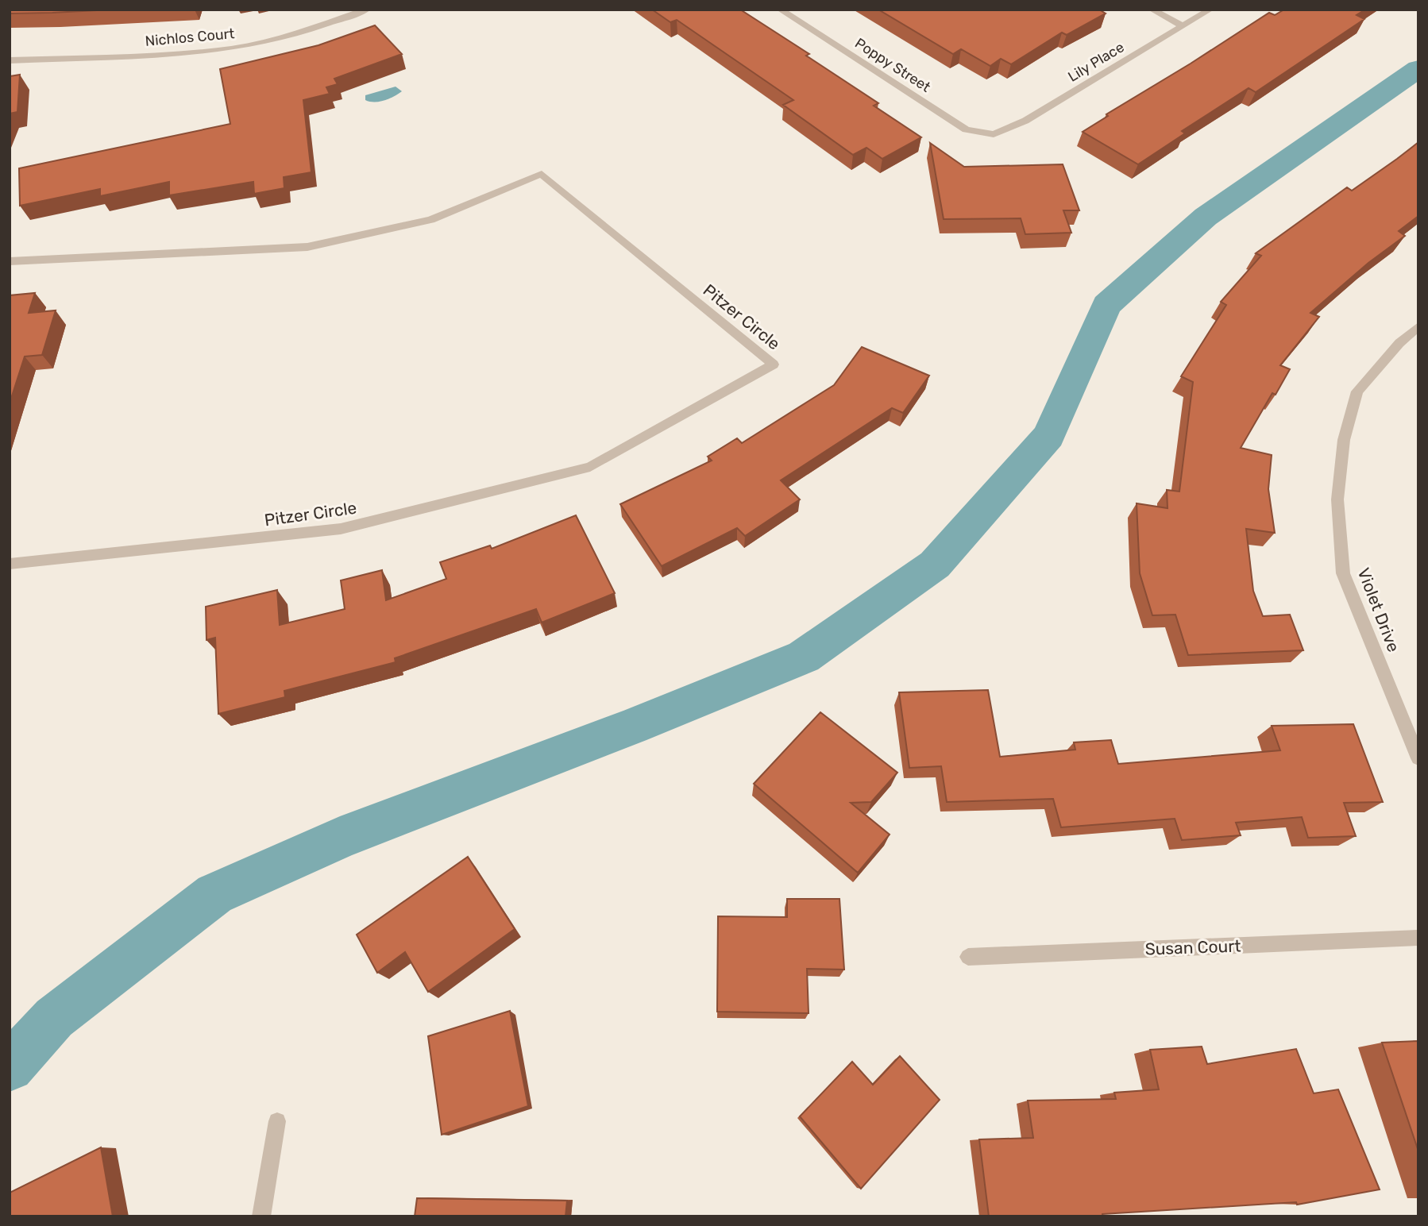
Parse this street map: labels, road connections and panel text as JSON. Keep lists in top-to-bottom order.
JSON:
{
  "streets": {
    "street": [
      "Nichlos Court",
      "Lily Place",
      "Poppy Street",
      "Pitzer Circle",
      "Violet Drive",
      "Susan Court"
    ]
  },
  "crossings": [
    ["Lily Place", "Poppy Street"]
  ]
}
